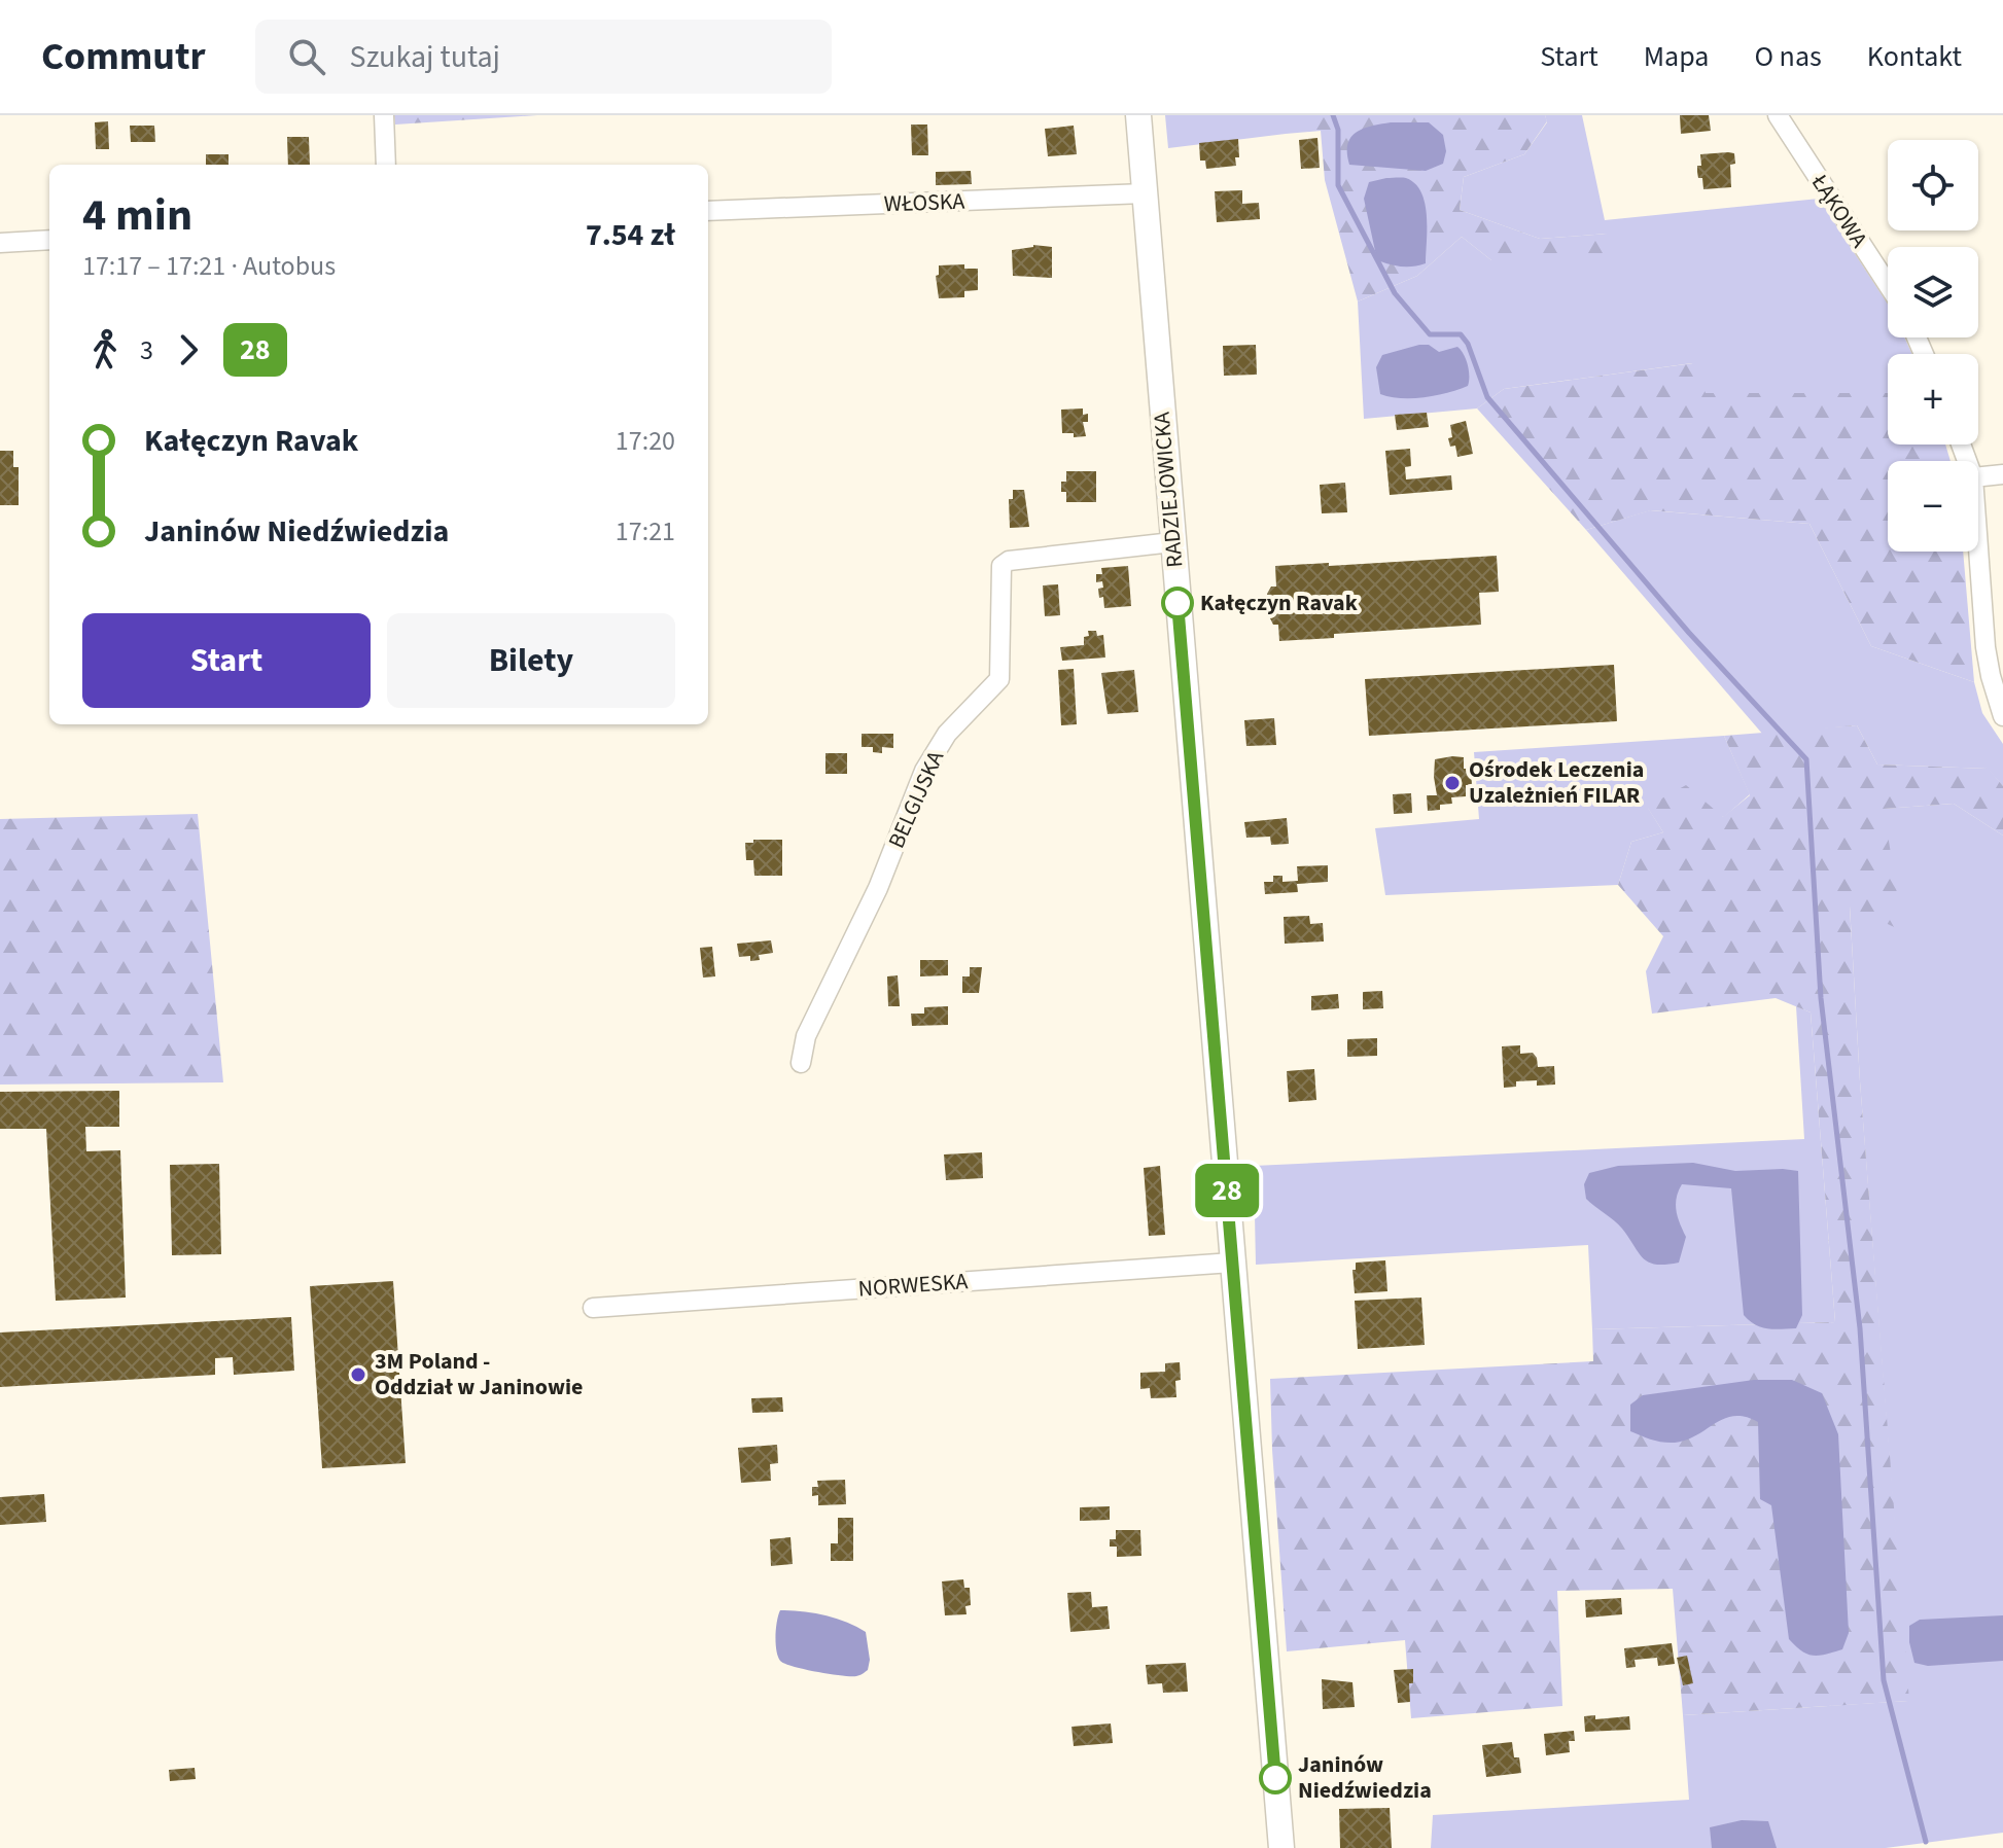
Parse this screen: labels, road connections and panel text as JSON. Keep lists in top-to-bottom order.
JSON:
{
  "streets": {
    "main road": ["RADZIEJOWICKA"],
    "street": [
      "WŁOSKA",
      "ŁĄKOWA",
      "BELGIJSKA",
      "NORWESKA"
    ]
  },
  "crossings": [
    ["WŁOSKA", "RADZIEJOWICKA"],
    ["RADZIEJOWICKA", "BELGIJSKA"],
    ["RADZIEJOWICKA", "NORWESKA"]
  ],
  "places": [
    "Kałęczyn Ravak",
    "Ośrodek Leczenia Uzależnień FILAR",
    "3M Poland - Oddział w Janinowie",
    "Janinów Niedźwiedzia"
  ],
  "lines": ["bus line 28"],
  "page": {
    "header": "Commutr",
    "search": "Szukaj tutaj",
    "nav": [
      "Start",
      "Mapa",
      "O nas",
      "Kontakt"
    ],
    "on_map": "28",
    "map_buttons": ["+", "−"],
    "heading": ["4 min", "17:17 – 17:21 · Autobus", "7.54 zł"],
    "legs": ["3", "28"],
    "list": [
      {
        "name": "Kałęczyn Ravak",
        "value": "17:20"
      },
      {
        "name": "Janinów Niedźwiedzia",
        "value": "17:21"
      }
    ],
    "buttons": ["Start", "Bilety"]
  }
}
